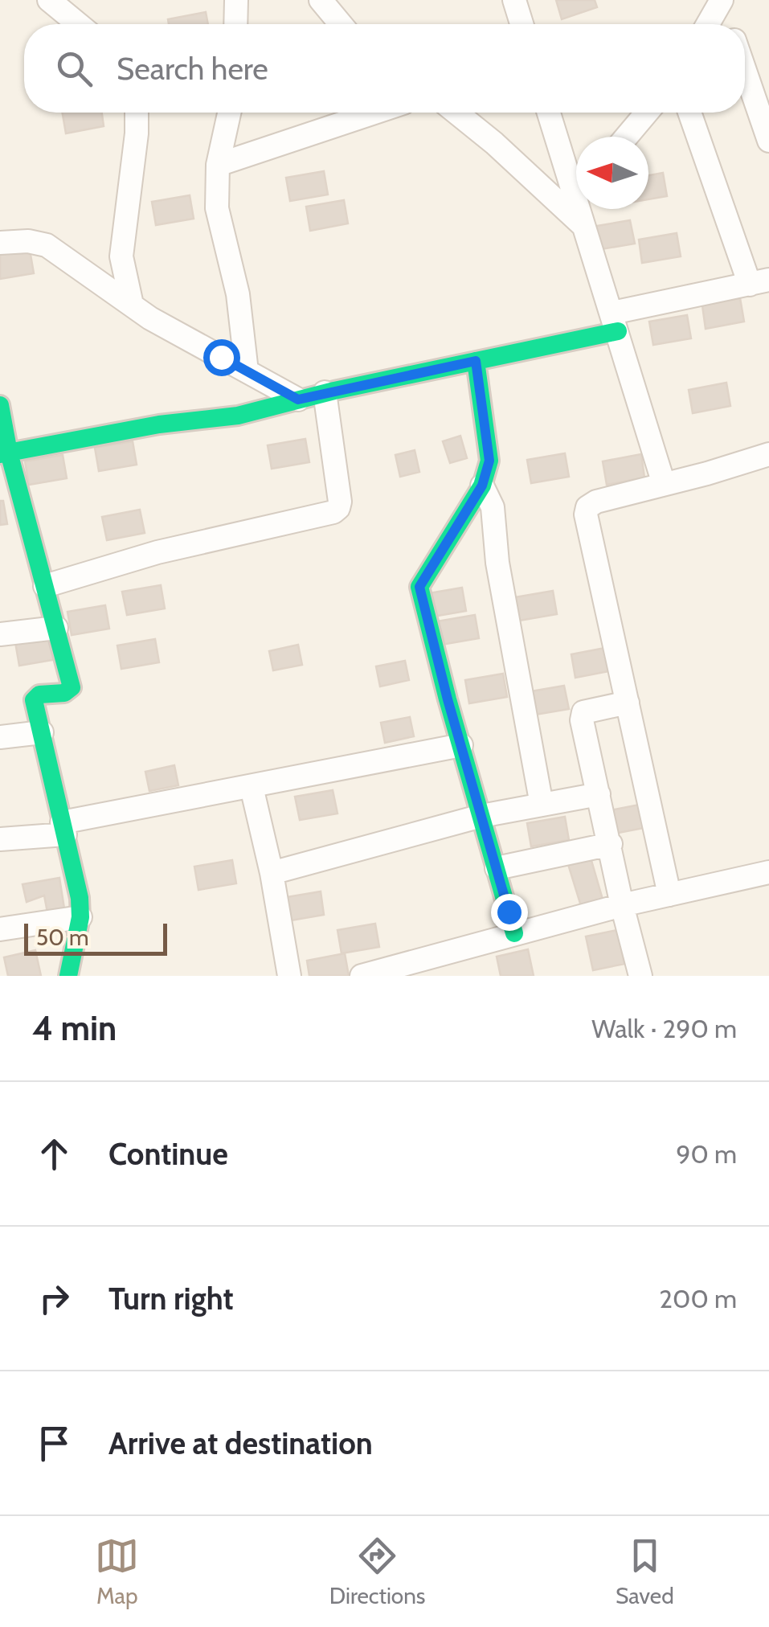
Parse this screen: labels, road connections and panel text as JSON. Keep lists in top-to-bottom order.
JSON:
{
  "scale_bar": "50 m",
  "north": "left",
  "page": {
    "search": "Search here",
    "scale": "50 m",
    "heading": ["4 min", "Walk · 290 m"],
    "list": [
      ["Continue", "90 m"],
      ["Turn right", "200 m"],
      "Arrive at destination"
    ],
    "nav": ["Map", "Directions", "Saved"]
  }
}
